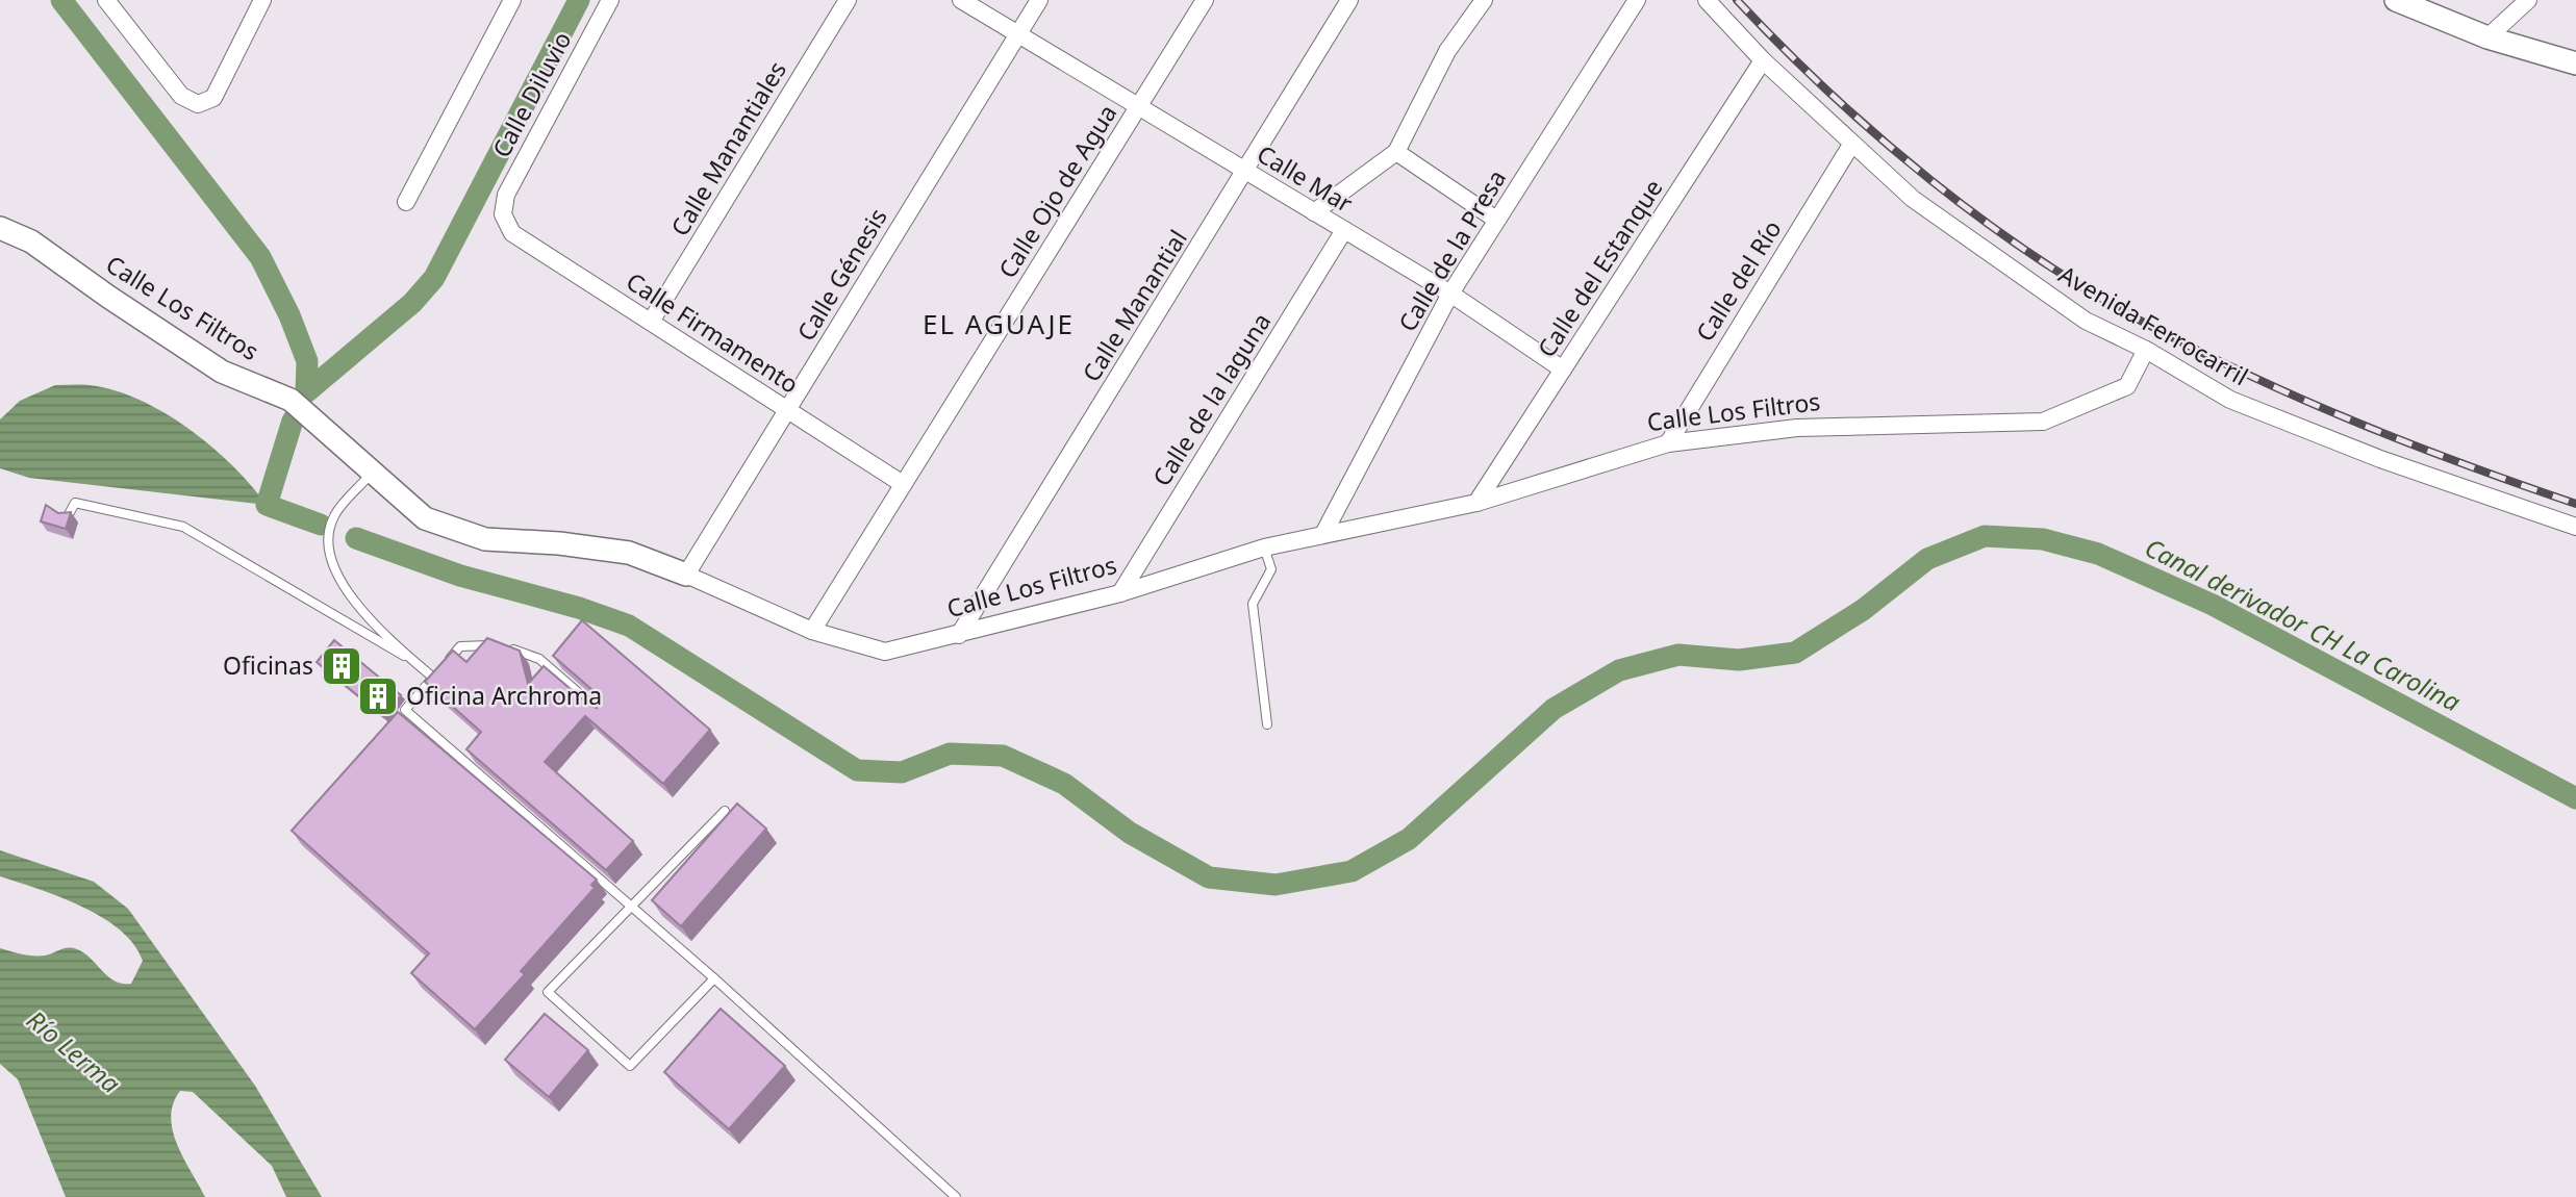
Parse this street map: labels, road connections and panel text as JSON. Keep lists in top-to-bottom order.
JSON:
{
  "streets": {
    "street": [
      "Calle Diluvio",
      "Calle Manantiales",
      "Calle Mar",
      "Calle Ojo de Agua",
      "Calle de la Presa",
      "Calle del Estanque",
      "Calle Génesis",
      "Calle del Río",
      "Calle Manantial",
      "Calle Los Filtros",
      "Avenida Ferrocarril",
      "Calle Firmamento",
      "Calle de la laguna"
    ]
  },
  "crossings": [
    ["Calle Diluvio", "Calle Firmamento"],
    ["Calle Manantiales", "Calle Firmamento"],
    ["Calle Mar", "Calle Ojo de Agua"],
    ["Calle Mar", "Calle de la Presa"],
    ["Calle Mar", "Calle del Estanque"],
    ["Calle Mar", "Calle Génesis"],
    ["Calle Mar", "Calle Manantial"],
    ["Calle Mar", "Calle de la laguna"],
    ["Calle Ojo de Agua", "Calle Los Filtros"],
    ["Calle Ojo de Agua", "Calle Firmamento"],
    ["Calle de la Presa", "Calle Los Filtros"],
    ["Calle del Estanque", "Calle Los Filtros"],
    ["Calle del Estanque", "Avenida Ferrocarril"],
    ["Calle Génesis", "Calle Los Filtros"],
    ["Calle Génesis", "Calle Firmamento"],
    ["Calle del Río", "Calle Los Filtros"],
    ["Calle del Río", "Avenida Ferrocarril"],
    ["Calle Manantial", "Calle Los Filtros"],
    ["Calle Los Filtros", "Avenida Ferrocarril"],
    ["Calle Los Filtros", "Calle de la laguna"]
  ],
  "districts": ["EL AGUAJE"],
  "water": ["Canal derivador CH La Carolina", "Río Lerma"],
  "places": {
    "building": ["Oficinas", "Oficina Archroma"]
  }
}
